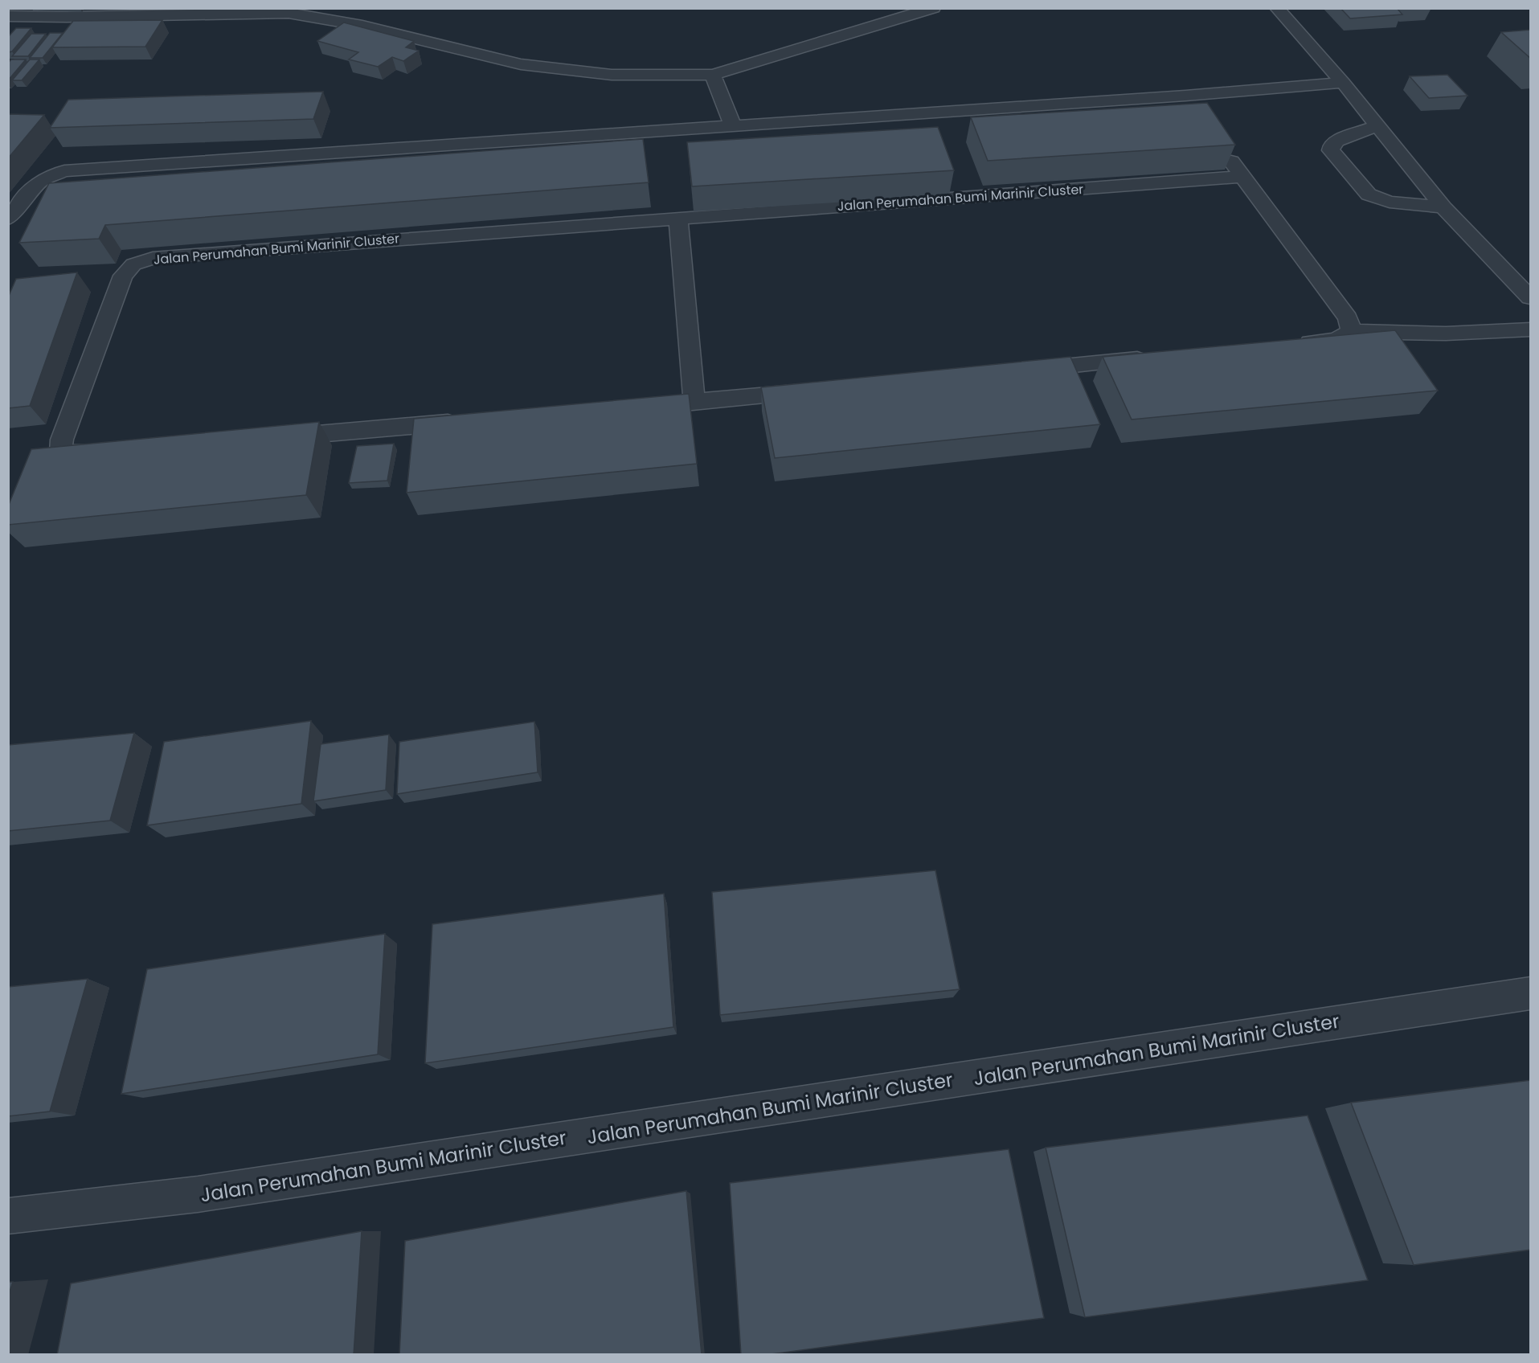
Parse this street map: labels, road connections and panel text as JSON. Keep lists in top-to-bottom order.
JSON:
{
  "streets": {
    "street": ["Jalan Perumahan Bumi Marinir Cluster"]
  }
}
